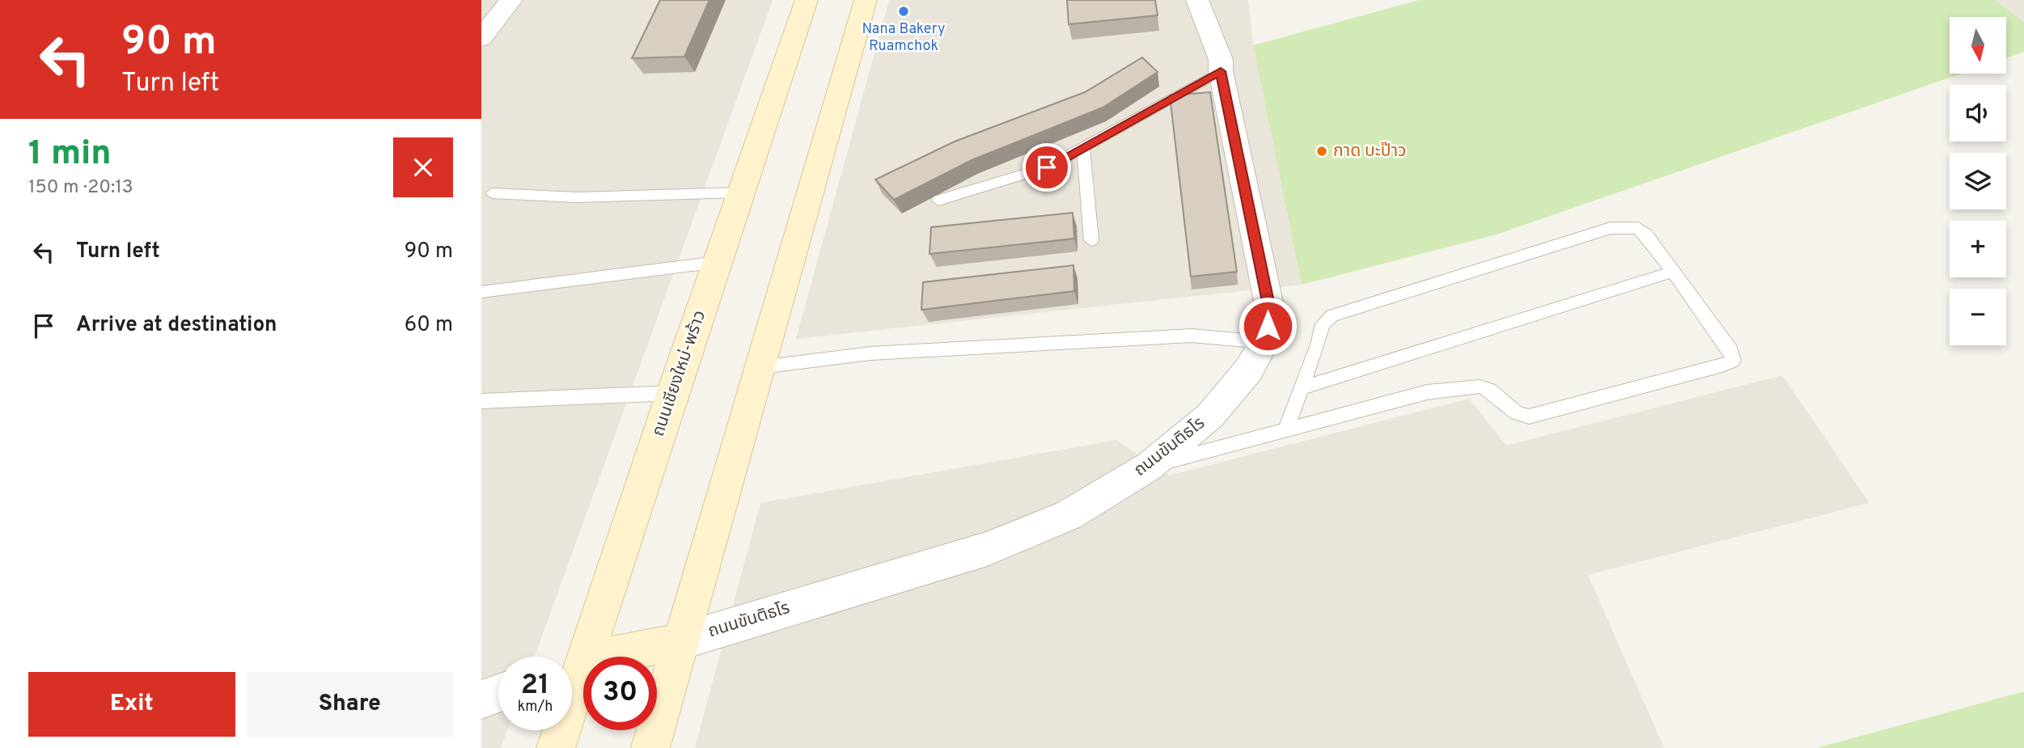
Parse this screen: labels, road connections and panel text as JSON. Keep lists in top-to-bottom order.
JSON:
{
  "streets": {
    "main road": ["ถนนเชียงใหม่-พร้าว"],
    "street": ["ถนนขันติธโร"]
  },
  "places": ["Nana Bakery Ruamchok", "กาด บะป๊าว"],
  "north": "bottom",
  "page": {
    "turn": ["90 m", "Turn left"],
    "map_buttons": ["+", "−"],
    "heading": ["1 min", "150 m · 20:13"],
    "list": [
      {
        "name": "Turn left",
        "value": "90 m"
      },
      {
        "name": "Arrive at destination",
        "value": "60 m"
      }
    ],
    "speed": "21 km/h",
    "limit": "30",
    "buttons": ["Exit", "Share"]
  }
}
